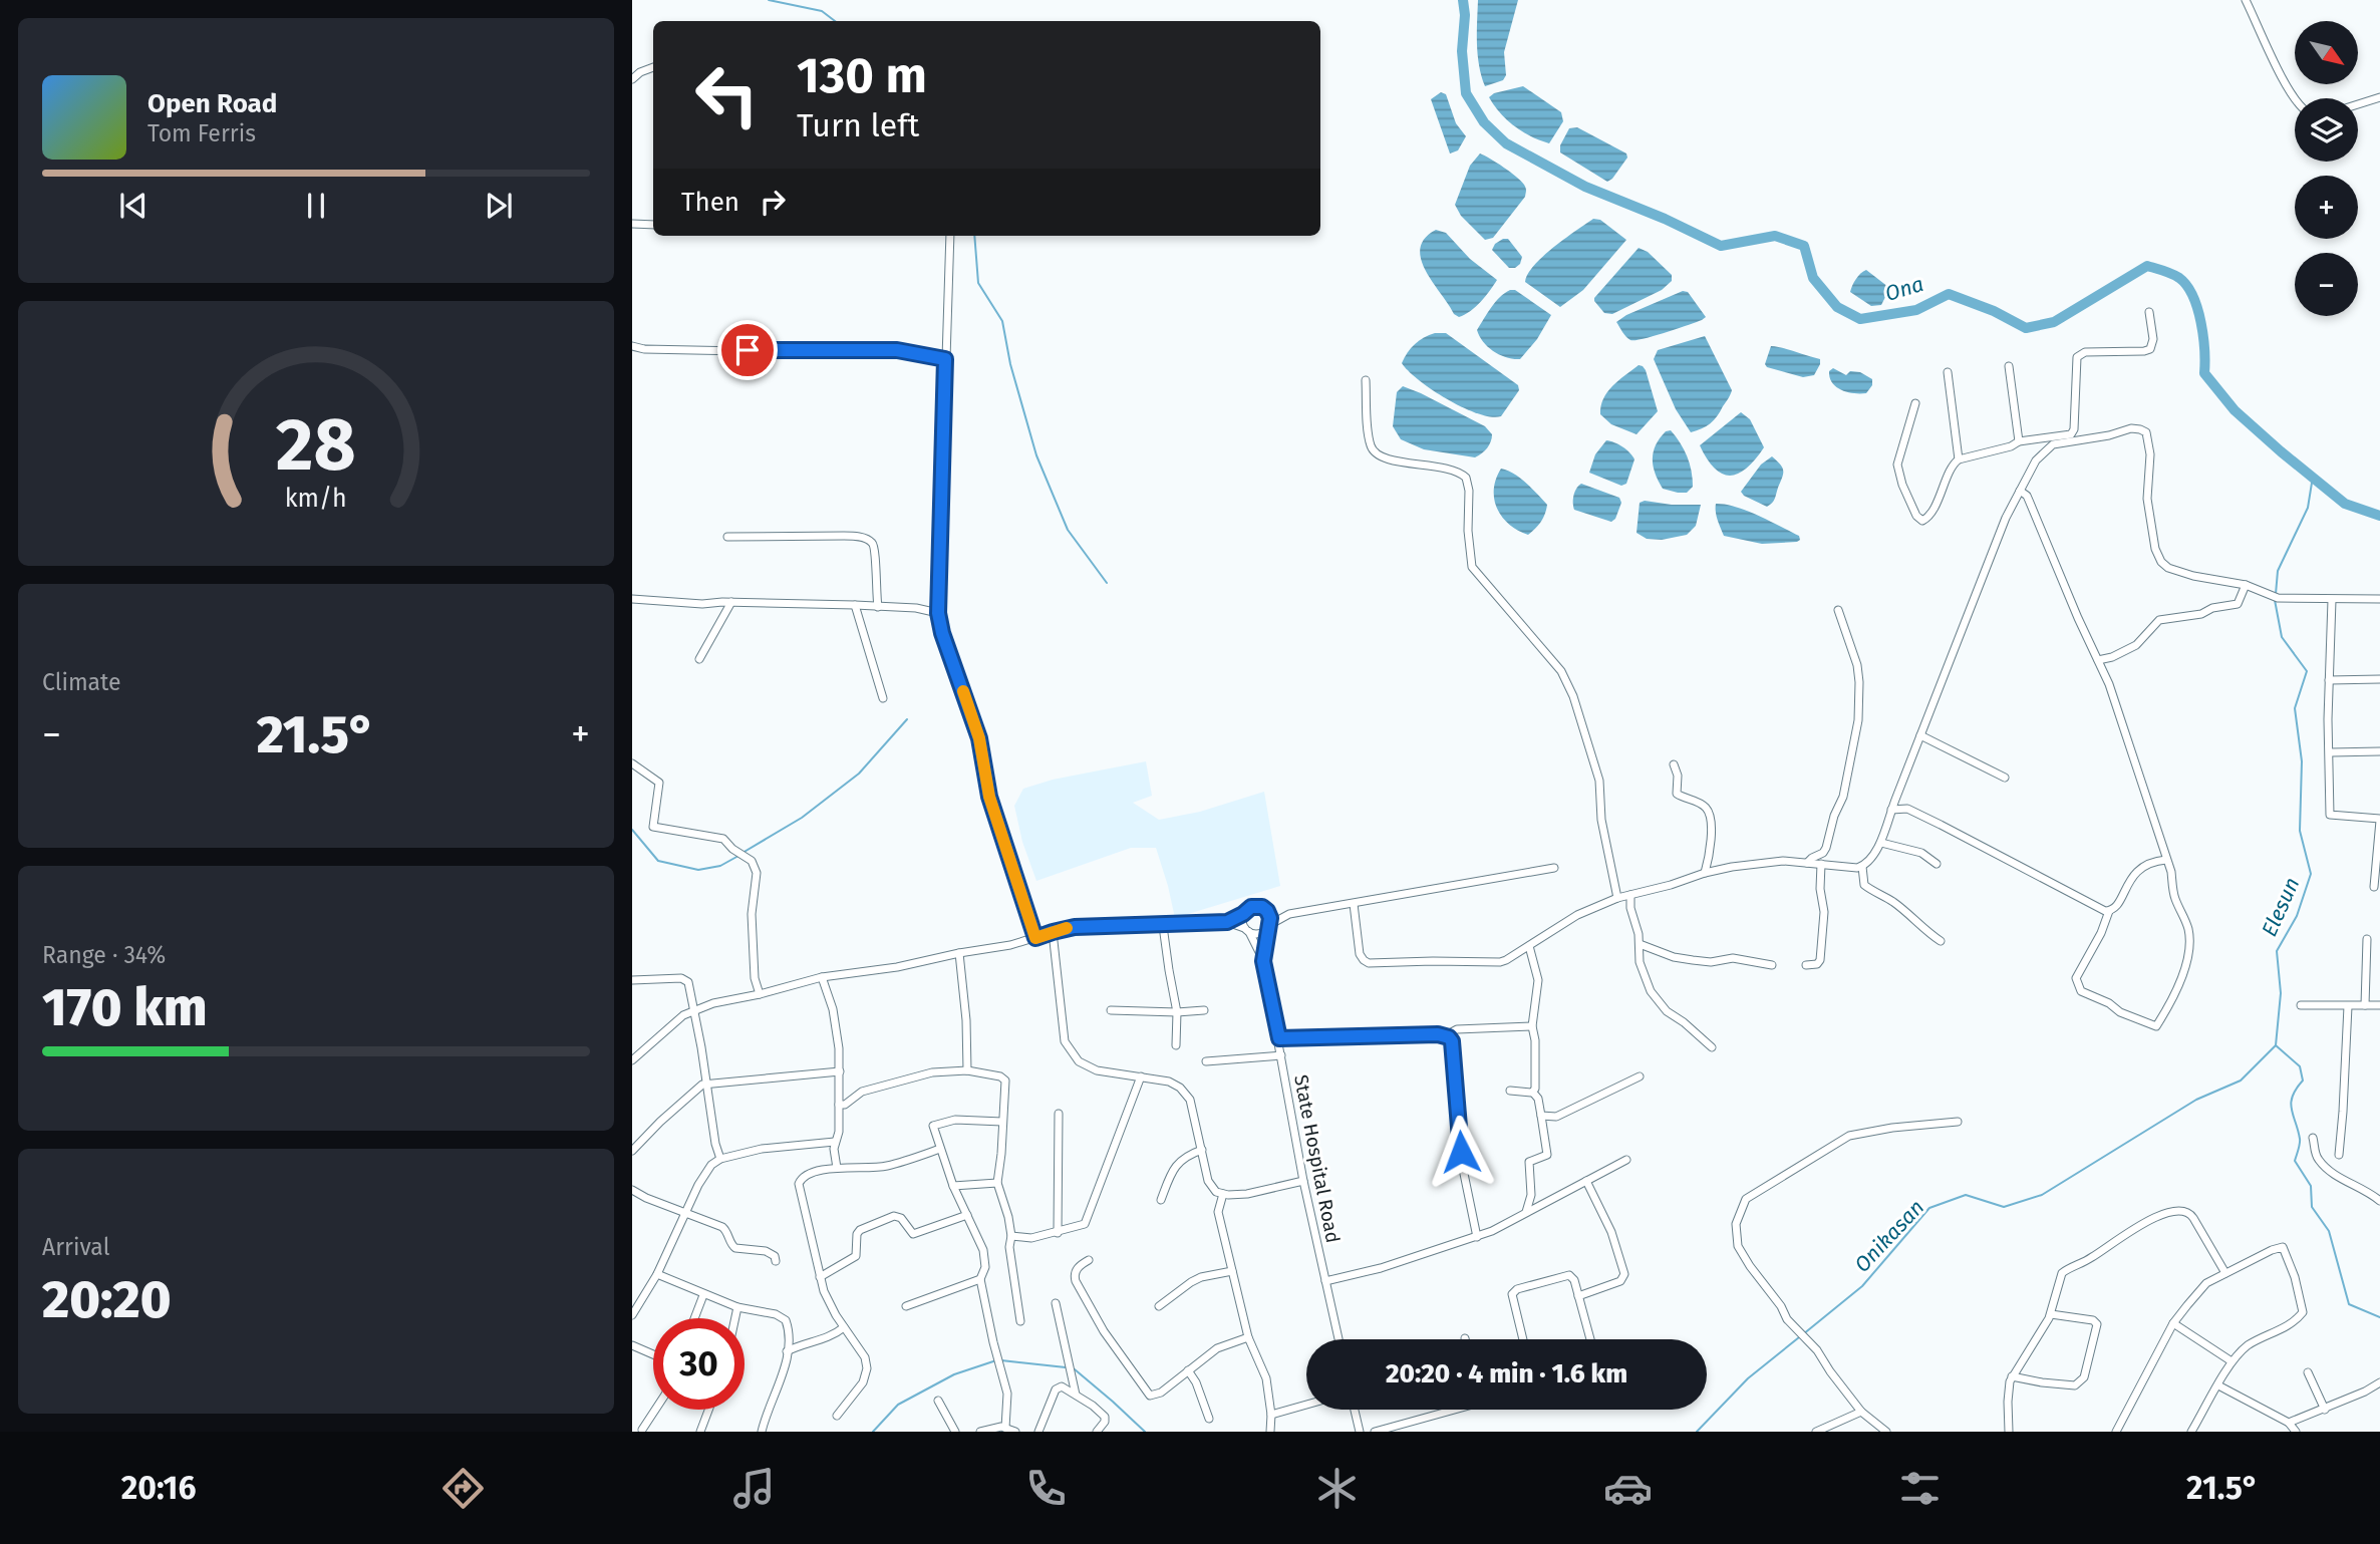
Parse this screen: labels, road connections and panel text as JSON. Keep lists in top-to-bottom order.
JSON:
{
  "streets": {
    "street": ["State Hospital Road"]
  },
  "water": ["Ona", "Elesun", "Onikasan"],
  "north": "bottom right",
  "page": {
    "map_buttons": ["+", "−"],
    "turn": ["130 m", "Turn left"],
    "song": ["Open Road", "Tom Ferris"],
    "then": "Then",
    "tile": [
      "Climate",
      ["Range · 34%", "170 km"],
      ["Arrival", "20:20"]
    ],
    "heat": ["−", "21.5°", "+"],
    "limit": "30",
    "trip": "20:20 · 4 min · 1.6 km",
    "tabs": ["20:16", "21.5°"],
    "gauge": ["28", "km/h"]
  }
}
